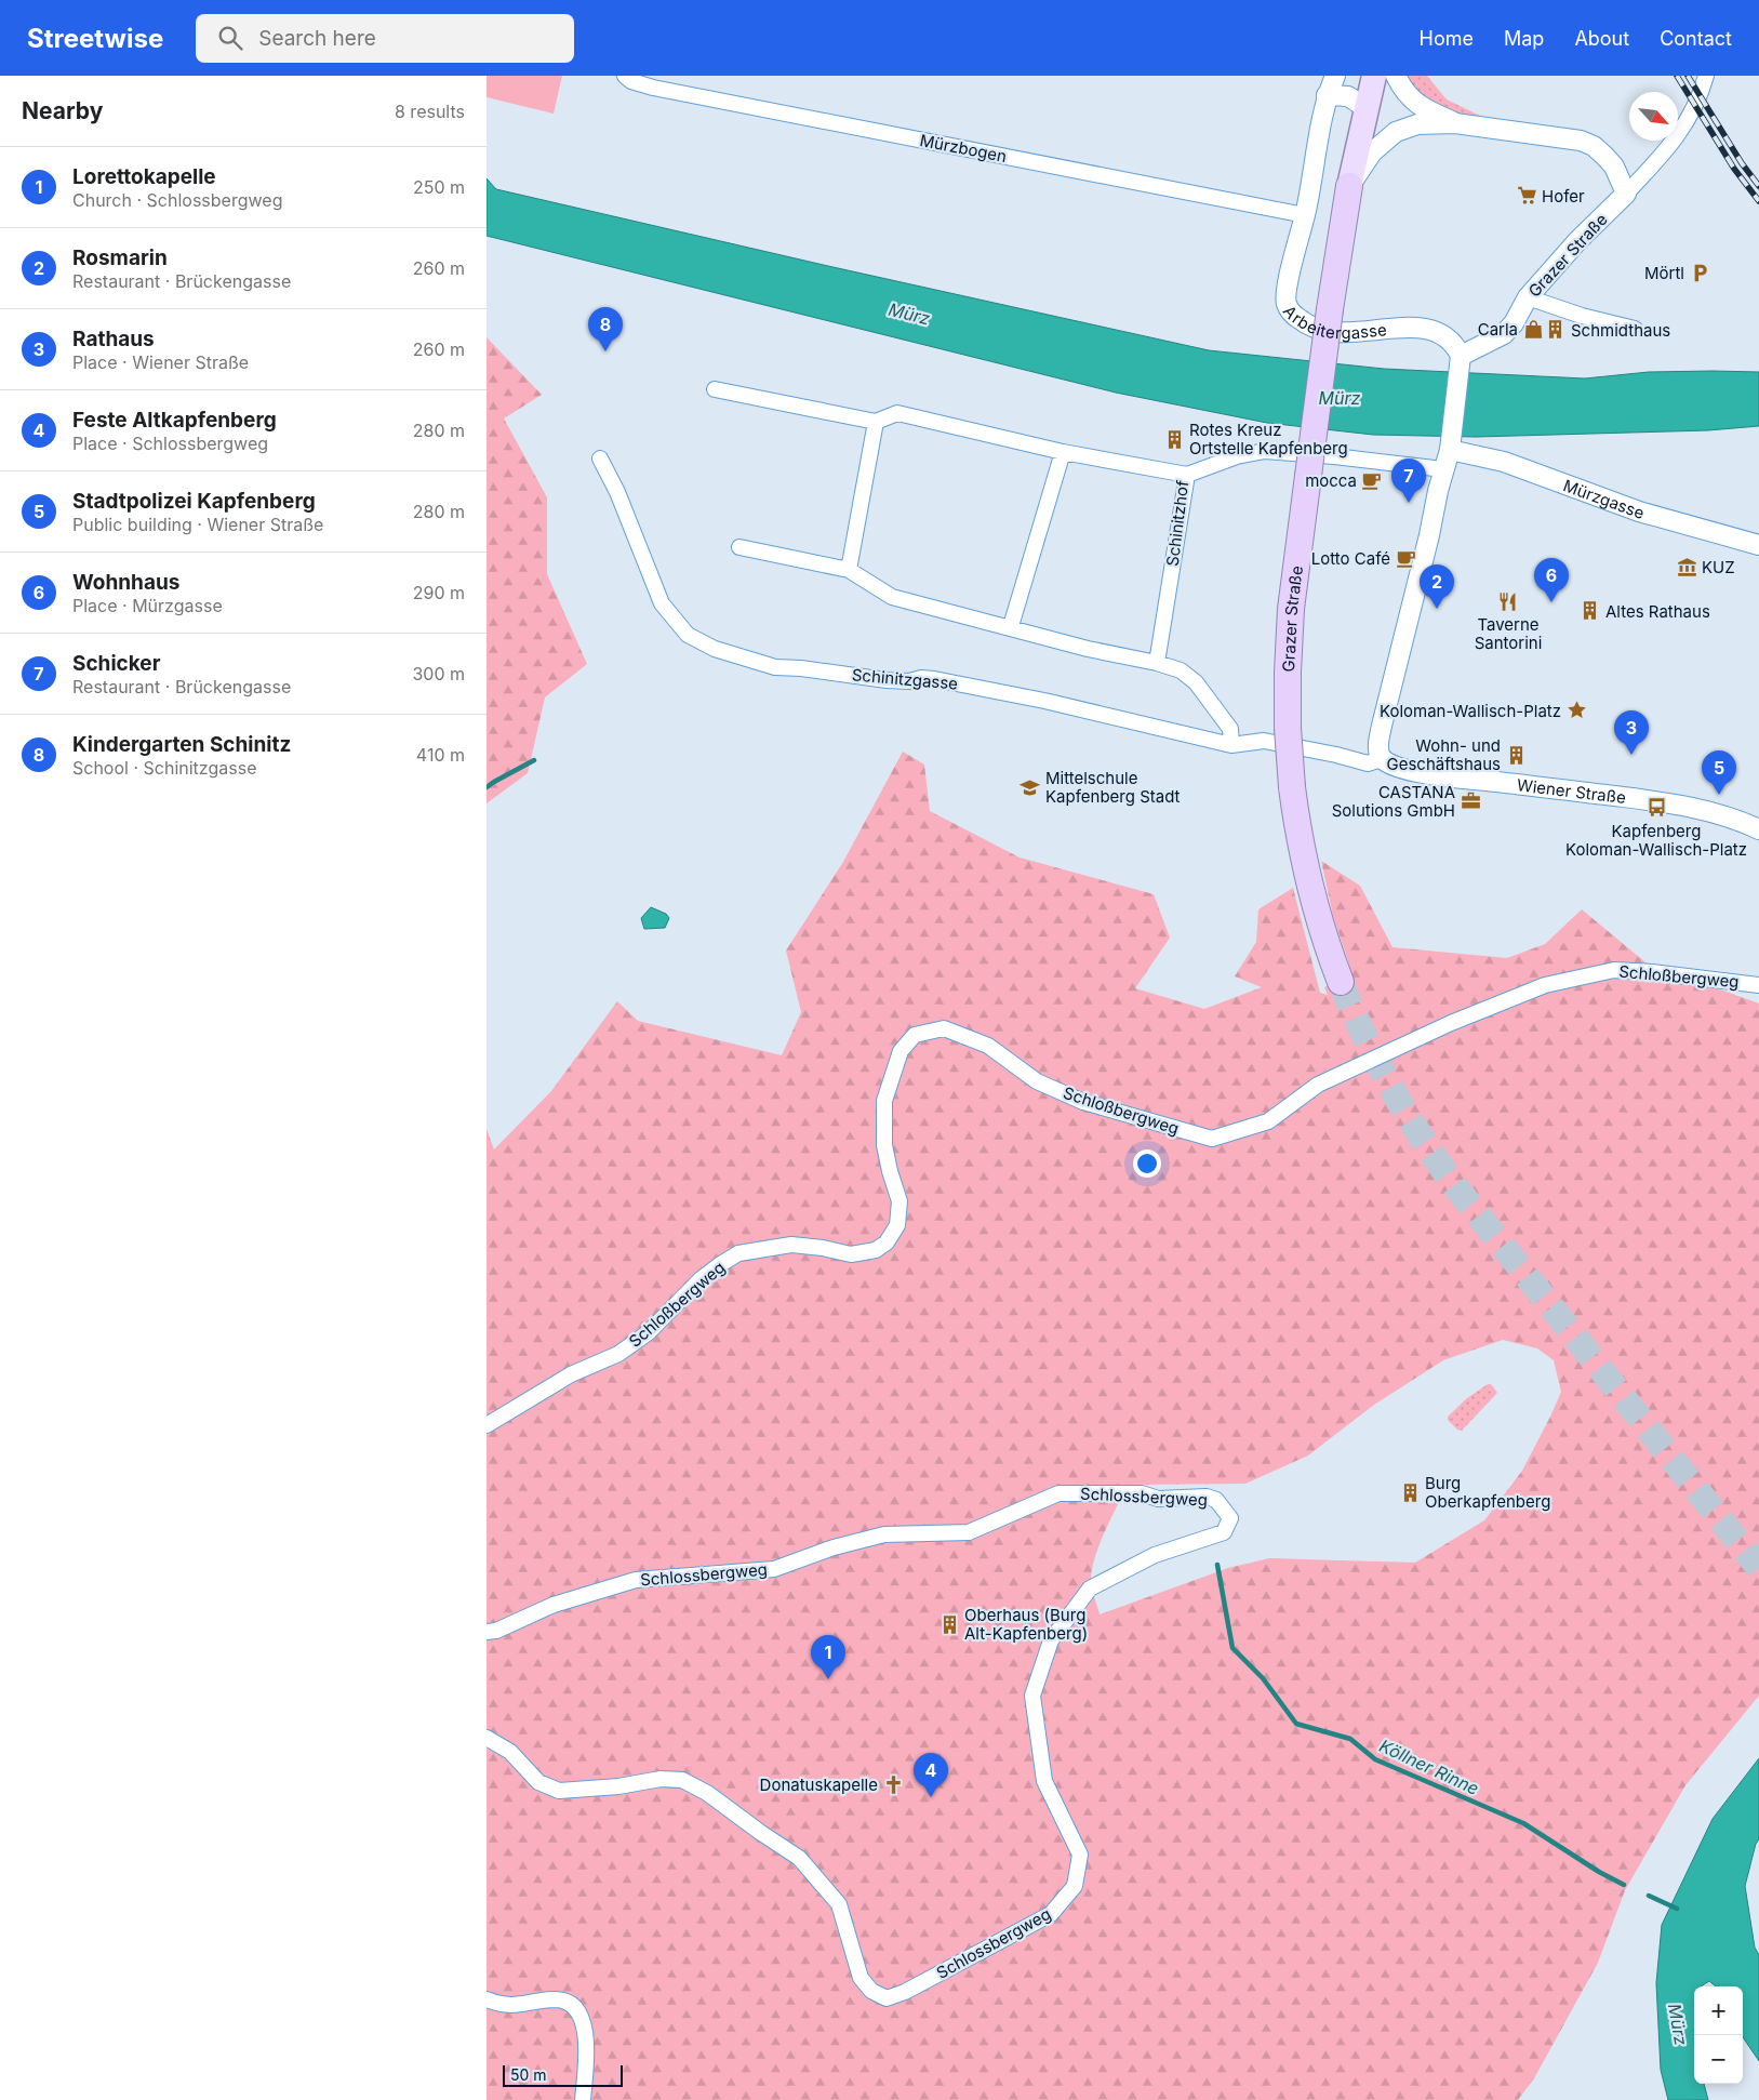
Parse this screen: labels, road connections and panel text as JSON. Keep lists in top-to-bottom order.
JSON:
{
  "streets": {
    "highway": ["Grazer Straße"],
    "street": [
      "Mürzbogen",
      "Arbeitergasse",
      "Mürzgasse",
      "Schinitzhof",
      "Schinitzgasse",
      "Wiener Straße",
      "Schloßbergweg",
      "Schlossbergweg"
    ]
  },
  "crossings": [
    ["Mürzbogen", "Arbeitergasse"],
    ["Grazer Straße", "Arbeitergasse"],
    ["Schinitzgasse", "Wiener Straße"]
  ],
  "water": ["Mürz", "Köllner Rinne"],
  "places": {
    "supermarket": ["Hofer"],
    "parking": ["Mörtl"],
    "shop": ["Carla"],
    "building": [
      "Schmidthaus",
      "Rotes Kreuz Ortstelle Kapfenberg",
      "Altes Rathaus",
      "Wohn- und Geschäftshaus",
      "Burg Oberkapfenberg",
      "Oberhaus (Burg Alt-Kapfenberg)"
    ],
    "cafe": ["mocca", "Lotto Café"],
    "museum": ["KUZ"],
    "restaurant": ["Taverne Santorini"],
    "place": ["Koloman-Wallisch-Platz"],
    "school or university": ["Mittelschule Kapfenberg Stadt"],
    "office": ["CASTANA Solutions GmbH"],
    "bus stop": ["Kapfenberg Koloman-Wallisch-Platz"],
    "church": ["Donatuskapelle"]
  },
  "scale_bar": "50 m",
  "north": "bottom right",
  "page": {
    "header": "Streetwise",
    "search": "Search here",
    "nav": [
      "Home",
      "Map",
      "About",
      "Contact"
    ],
    "heading": ["Nearby", "8 results"],
    "list": [
      {
        "mark": "1",
        "name": "Lorettokapelle",
        "note": "Church · Schlossbergweg",
        "value": "250 m"
      },
      {
        "mark": "2",
        "name": "Rosmarin",
        "note": "Restaurant · Brückengasse",
        "value": "260 m"
      },
      {
        "mark": "3",
        "name": "Rathaus",
        "note": "Place · Wiener Straße",
        "value": "260 m"
      },
      {
        "mark": "4",
        "name": "Feste Altkapfenberg",
        "note": "Place · Schlossbergweg",
        "value": "280 m"
      },
      {
        "mark": "5",
        "name": "Stadtpolizei Kapfenberg",
        "note": "Public building · Wiener Straße",
        "value": "280 m"
      },
      {
        "mark": "6",
        "name": "Wohnhaus",
        "note": "Place · Mürzgasse",
        "value": "290 m"
      },
      {
        "mark": "7",
        "name": "Schicker",
        "note": "Restaurant · Brückengasse",
        "value": "300 m"
      },
      {
        "mark": "8",
        "name": "Kindergarten Schinitz",
        "note": "School · Schinitzgasse",
        "value": "410 m"
      }
    ],
    "pins": [
      "8",
      "7",
      "6",
      "2",
      "3",
      "5",
      "1",
      "4"
    ],
    "map_buttons": ["+", "−"],
    "scale": "50 m"
  }
}
